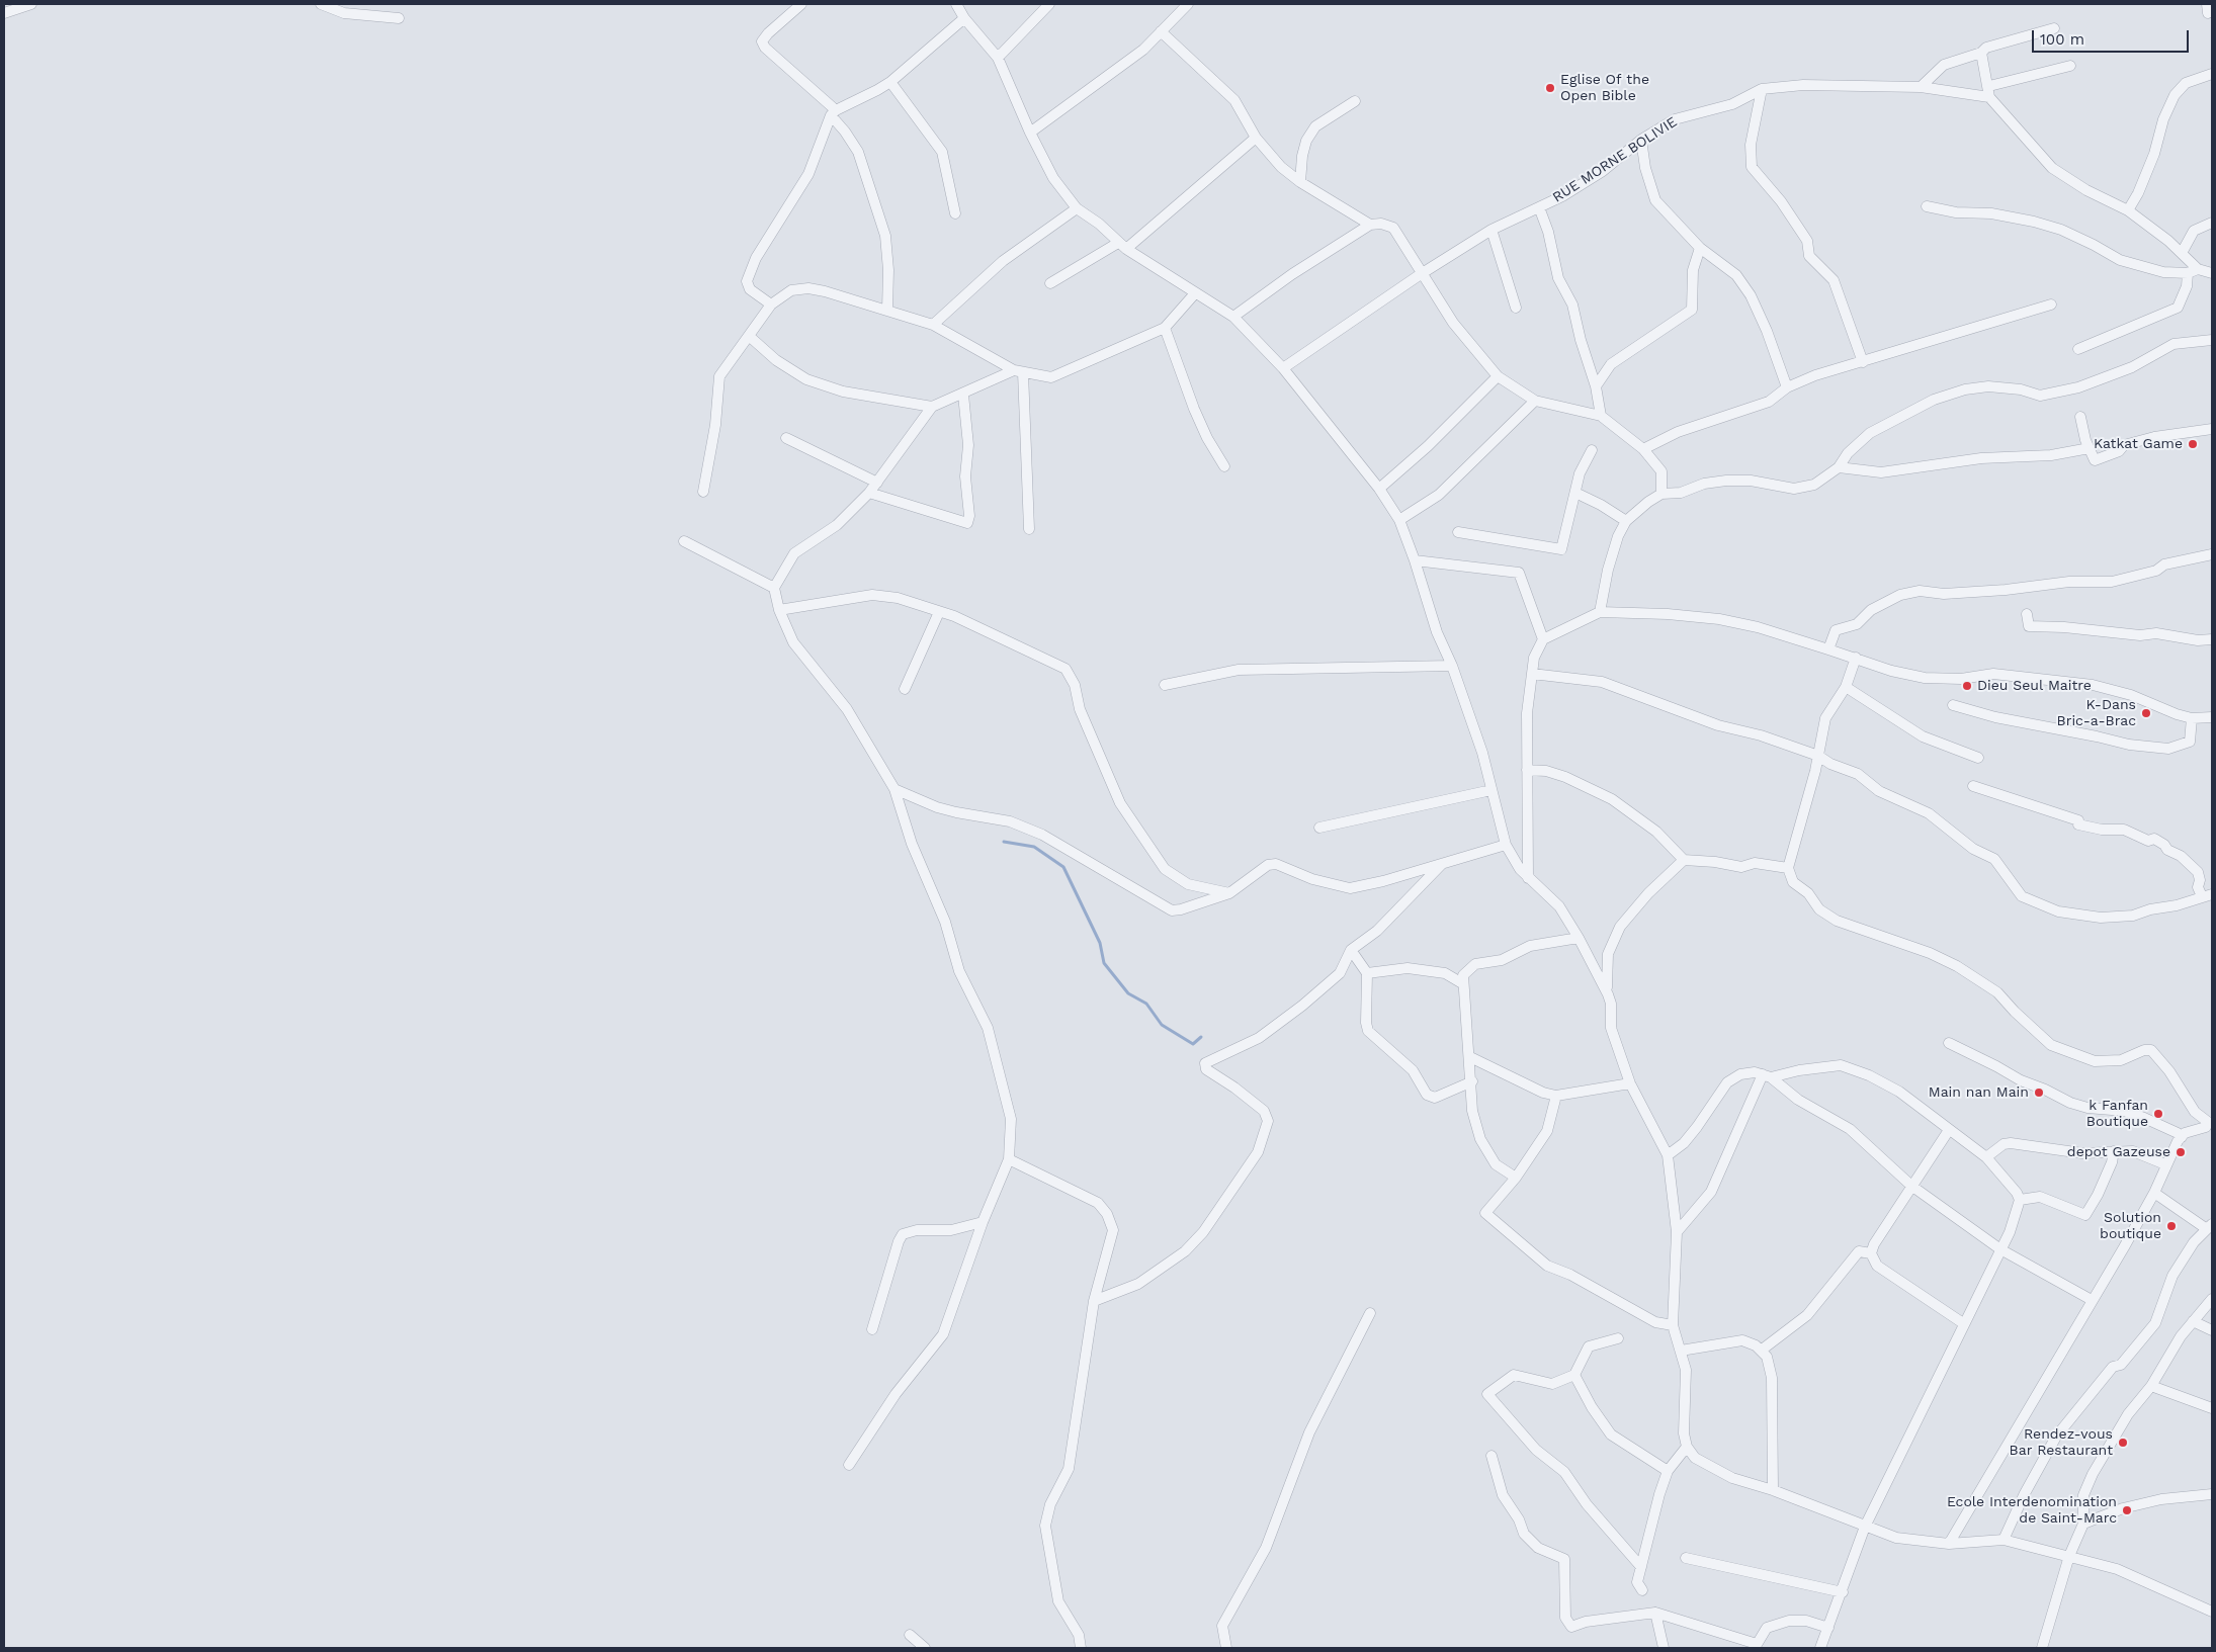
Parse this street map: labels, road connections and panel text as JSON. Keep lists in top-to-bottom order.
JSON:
{
  "streets": {
    "street": ["RUE MORNE BOLIVIE"]
  },
  "places": [
    "Eglise Of the Open Bible",
    "Katkat Game",
    "Dieu Seul Maitre",
    "K-Dans Bric-a-Brac",
    "Main nan Main",
    "k Fanfan Boutique",
    "depot Gazeuse",
    "Solution boutique",
    "Rendez-vous Bar Restaurant",
    "Ecole Interdenomination de Saint-Marc"
  ],
  "scale_bar": "100 m"
}
